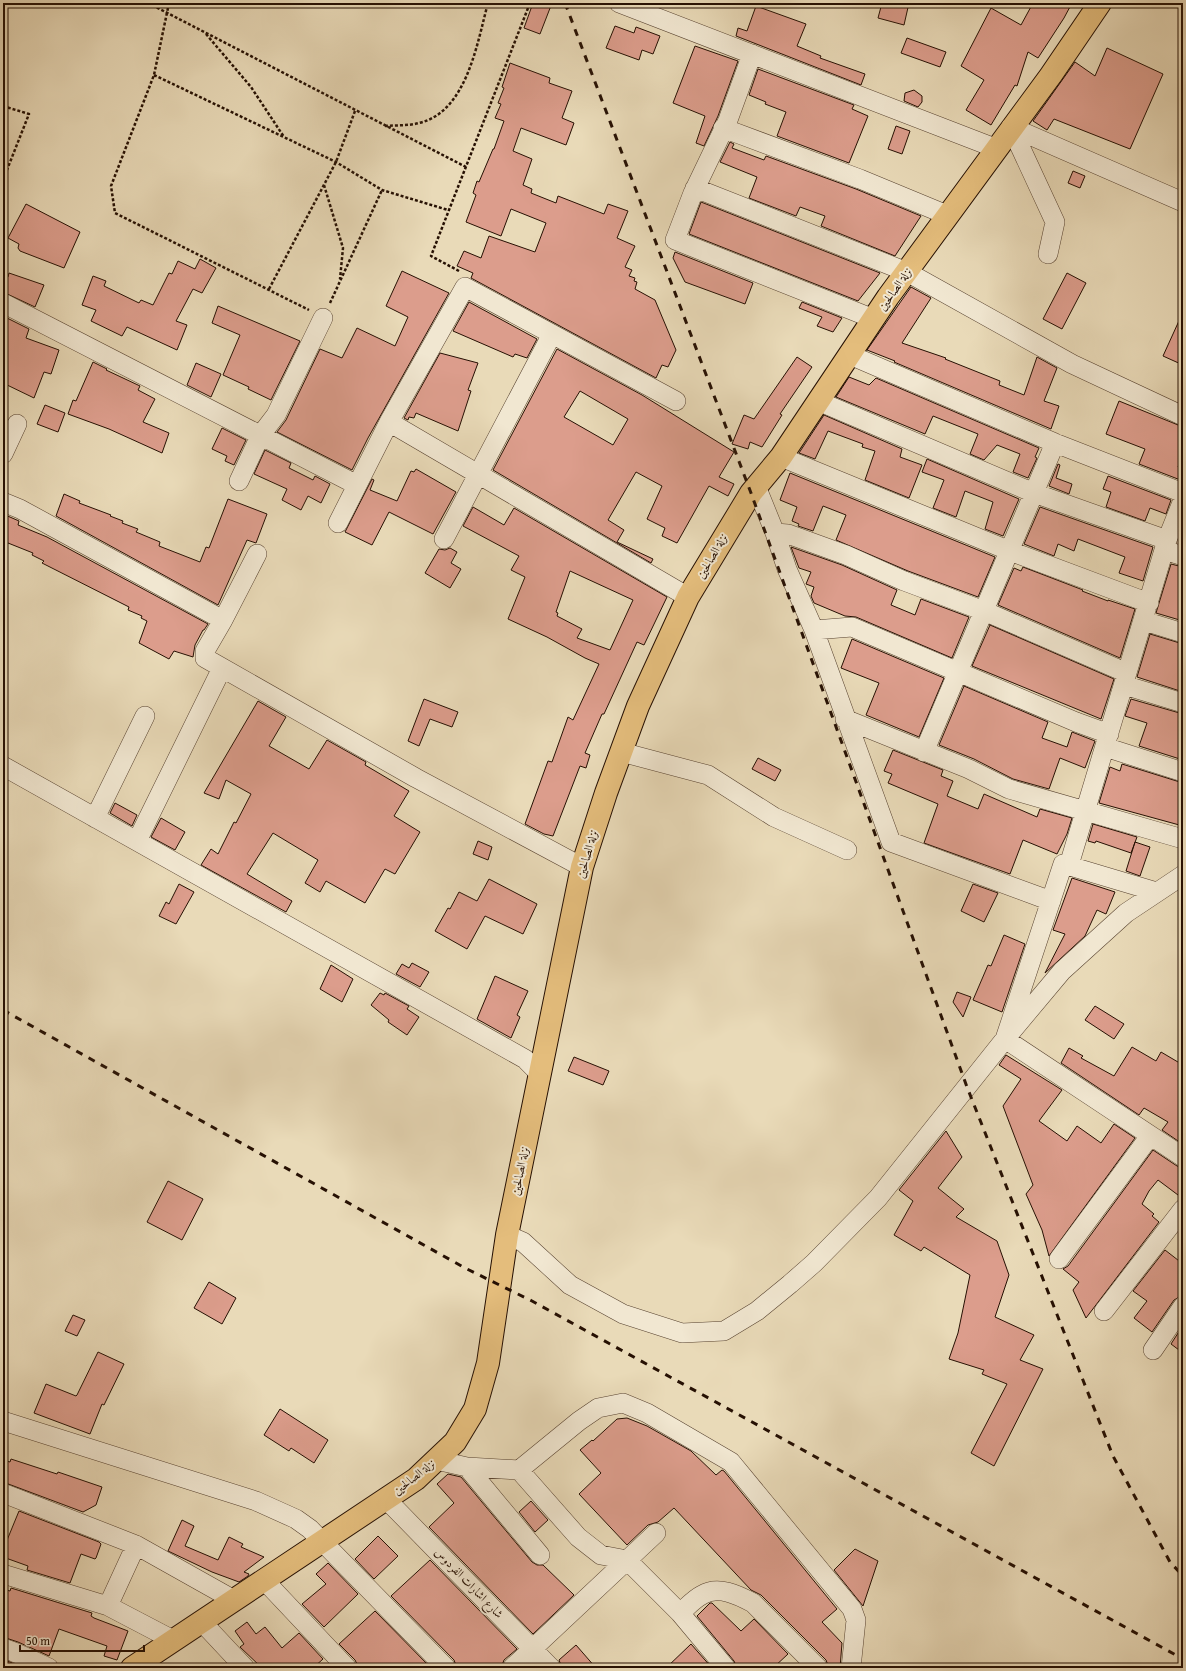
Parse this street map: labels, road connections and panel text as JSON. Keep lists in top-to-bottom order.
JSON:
{
  "streets": {
    "main road": ["نزلة الصالحين"],
    "street": ["شارع اشارات الفردوس"]
  },
  "crossings": [
    ["نزلة الصالحين", "شارع اشارات الفردوس"]
  ],
  "scale_bar": "50 m"
}
